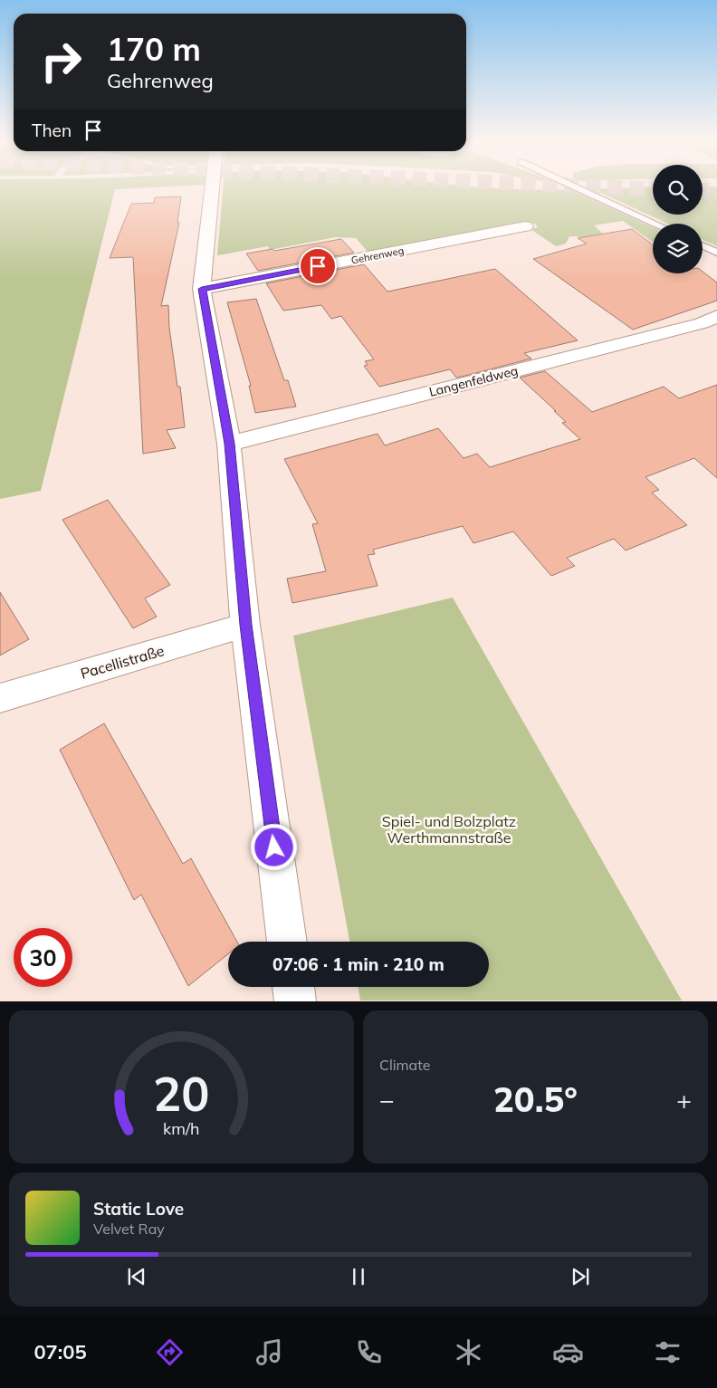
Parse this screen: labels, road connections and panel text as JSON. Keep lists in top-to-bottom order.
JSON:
{
  "streets": {
    "street": ["Gehrenweg", "Langenfeldweg", "Pacellistraße"]
  },
  "parks": ["Spiel- und Bolzplatz Werthmannstraße"],
  "page": {
    "turn": ["170 m", "Gehrenweg"],
    "then": "Then",
    "limit": "30",
    "trip": "07:06 · 1 min · 210 m",
    "tile": "Climate",
    "heat": ["−", "20.5°", "+"],
    "song": ["Static Love", "Velvet Ray"],
    "tabs": "07:05",
    "gauge": ["20", "km/h"]
  }
}
